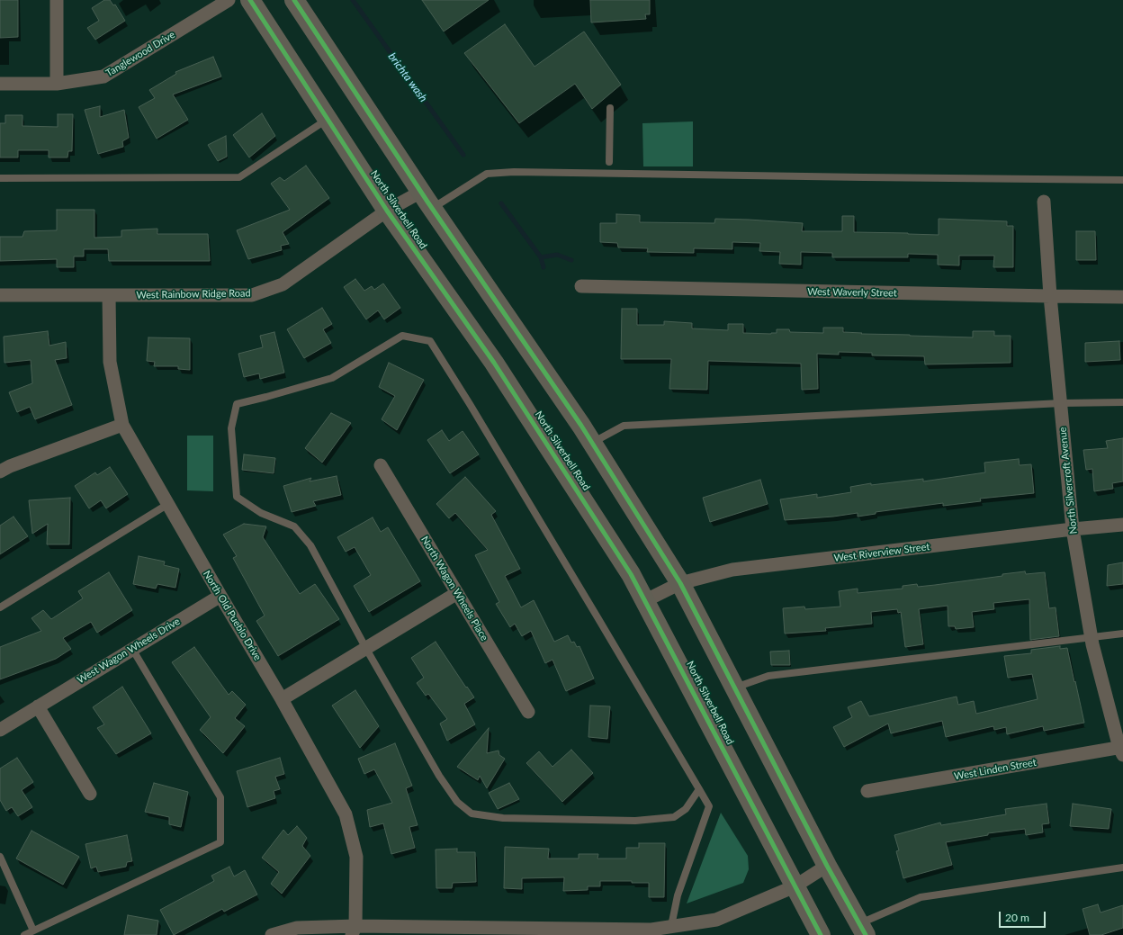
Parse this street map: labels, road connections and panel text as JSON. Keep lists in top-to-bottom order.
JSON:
{
  "streets": {
    "main road": ["North Silverbell Road"],
    "street": [
      "Tanglewood Drive",
      "West Waverly Street",
      "West Rainbow Ridge Road",
      "North Silvercroft Avenue",
      "West Riverview Street",
      "North Wagon Wheels Place",
      "North Old Pueblo Drive",
      "West Wagon Wheels Drive",
      "West Linden Street"
    ]
  },
  "crossings": [
    ["North Silverbell Road", "West Rainbow Ridge Road"],
    ["North Silverbell Road", "West Riverview Street"],
    ["West Waverly Street", "North Silvercroft Avenue"],
    ["West Rainbow Ridge Road", "North Old Pueblo Drive"],
    ["North Silvercroft Avenue", "West Riverview Street"],
    ["North Silvercroft Avenue", "West Linden Street"],
    ["North Old Pueblo Drive", "West Wagon Wheels Drive"]
  ],
  "water": ["brichta wash"],
  "scale_bar": "20 m"
}
